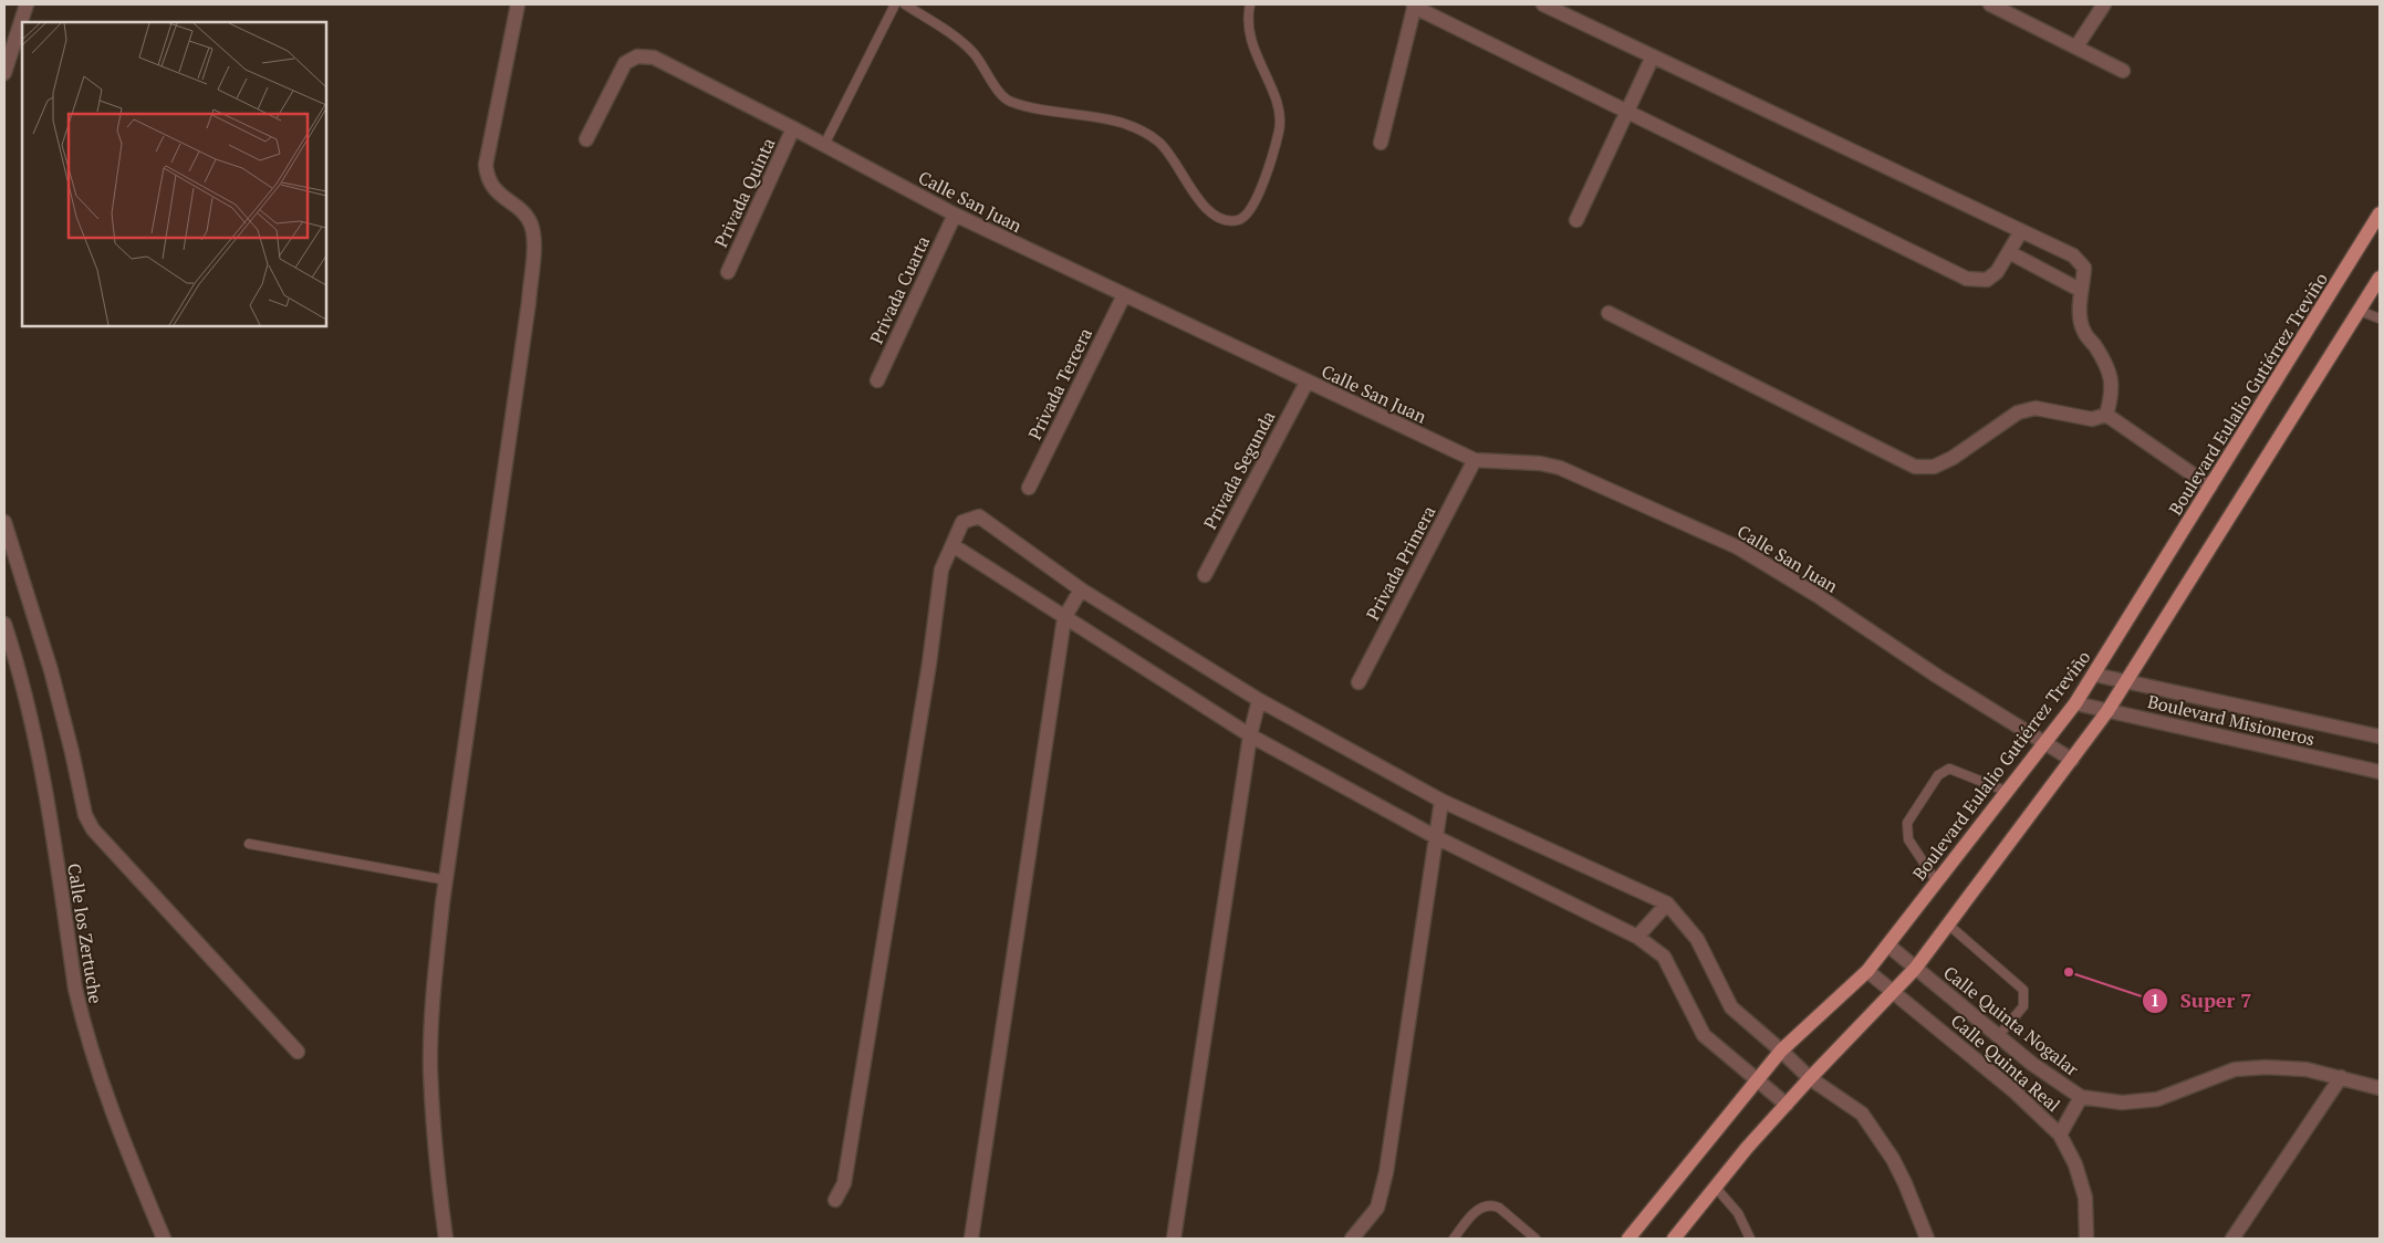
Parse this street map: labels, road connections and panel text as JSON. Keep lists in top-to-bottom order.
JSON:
{
  "streets": {
    "main road": ["Boulevard Eulalio Gutiérrez Treviño"],
    "street": [
      "Privada Quinta",
      "Calle San Juan",
      "Privada Cuarta",
      "Privada Tercera",
      "Privada Segunda",
      "Privada Primera",
      "Boulevard Misioneros",
      "Calle los Zertuche",
      "Calle Quinta Nogalar",
      "Calle Quinta Real"
    ]
  },
  "crossings": [
    ["Privada Quinta", "Calle San Juan"],
    ["Calle San Juan", "Privada Cuarta"],
    ["Calle San Juan", "Privada Tercera"],
    ["Calle San Juan", "Boulevard Eulalio Gutiérrez Treviño"],
    ["Calle San Juan", "Privada Segunda"],
    ["Calle San Juan", "Privada Primera"],
    ["Boulevard Eulalio Gutiérrez Treviño", "Boulevard Misioneros"],
    ["Boulevard Eulalio Gutiérrez Treviño", "Calle Quinta Nogalar"],
    ["Boulevard Eulalio Gutiérrez Treviño", "Calle Quinta Real"]
  ],
  "places": ["Super 7"]
}
